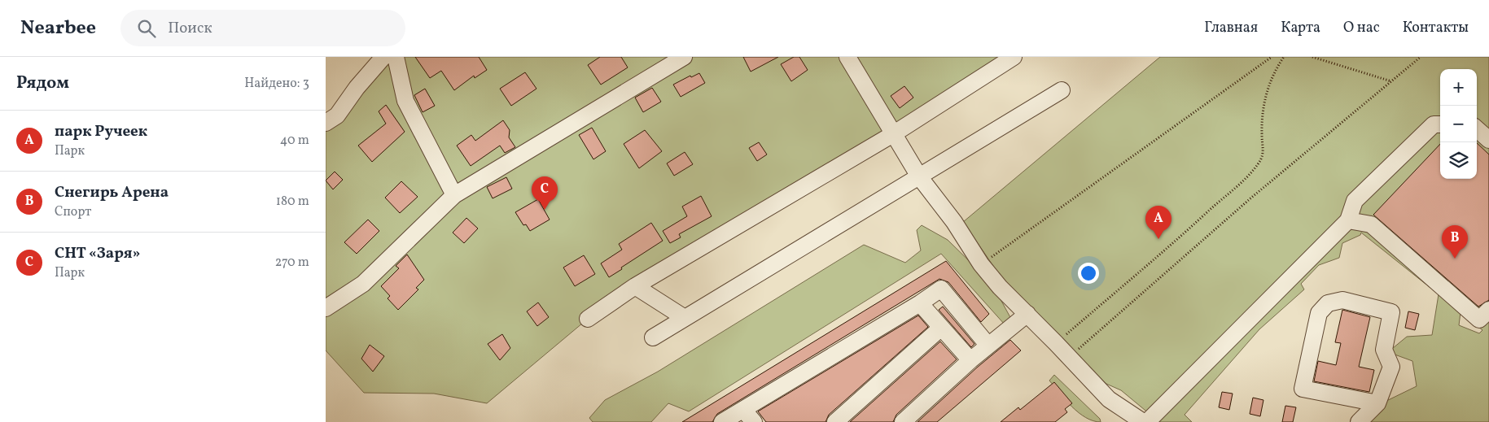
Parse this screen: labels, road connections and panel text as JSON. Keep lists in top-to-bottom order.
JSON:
{
  "page": {
    "header": "Nearbee",
    "search": "Поиск",
    "nav": [
      "Главная",
      "Карта",
      "О нас",
      "Контакты"
    ],
    "heading": ["Рядом", "Найдено: 3"],
    "map_buttons": ["+", "−"],
    "list": [
      {
        "mark": "A",
        "name": "парк Ручеек",
        "note": "Парк",
        "value": "40 m"
      },
      {
        "mark": "B",
        "name": "Снегирь Арена",
        "note": "Спорт",
        "value": "180 m"
      },
      {
        "mark": "C",
        "name": "СНТ «Заря»",
        "note": "Парк",
        "value": "270 m"
      }
    ],
    "pins": ["C", "A", "B"]
  }
}
